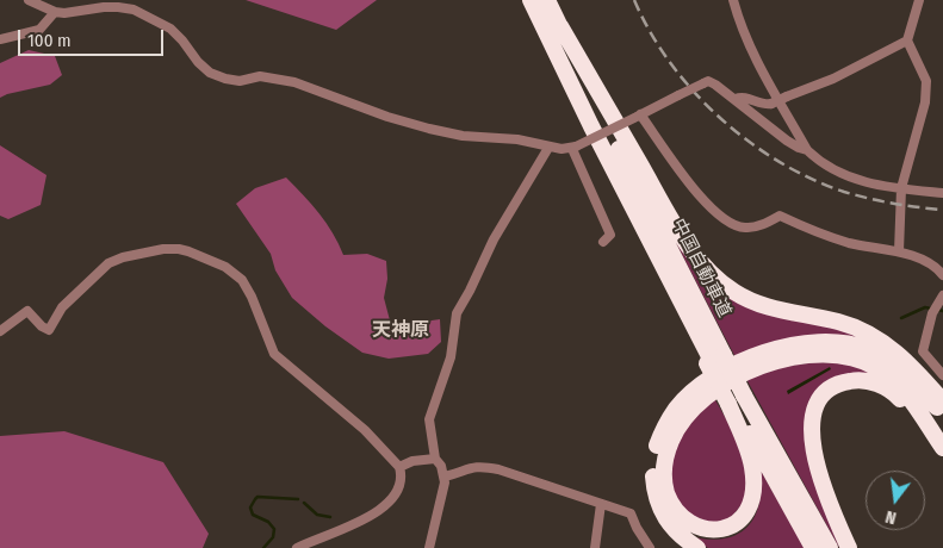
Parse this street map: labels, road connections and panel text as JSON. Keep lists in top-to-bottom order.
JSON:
{
  "streets": {
    "highway": ["中国自動車道"]
  },
  "districts": ["天神原"],
  "scale_bar": "100 m",
  "north": "bottom"
}
